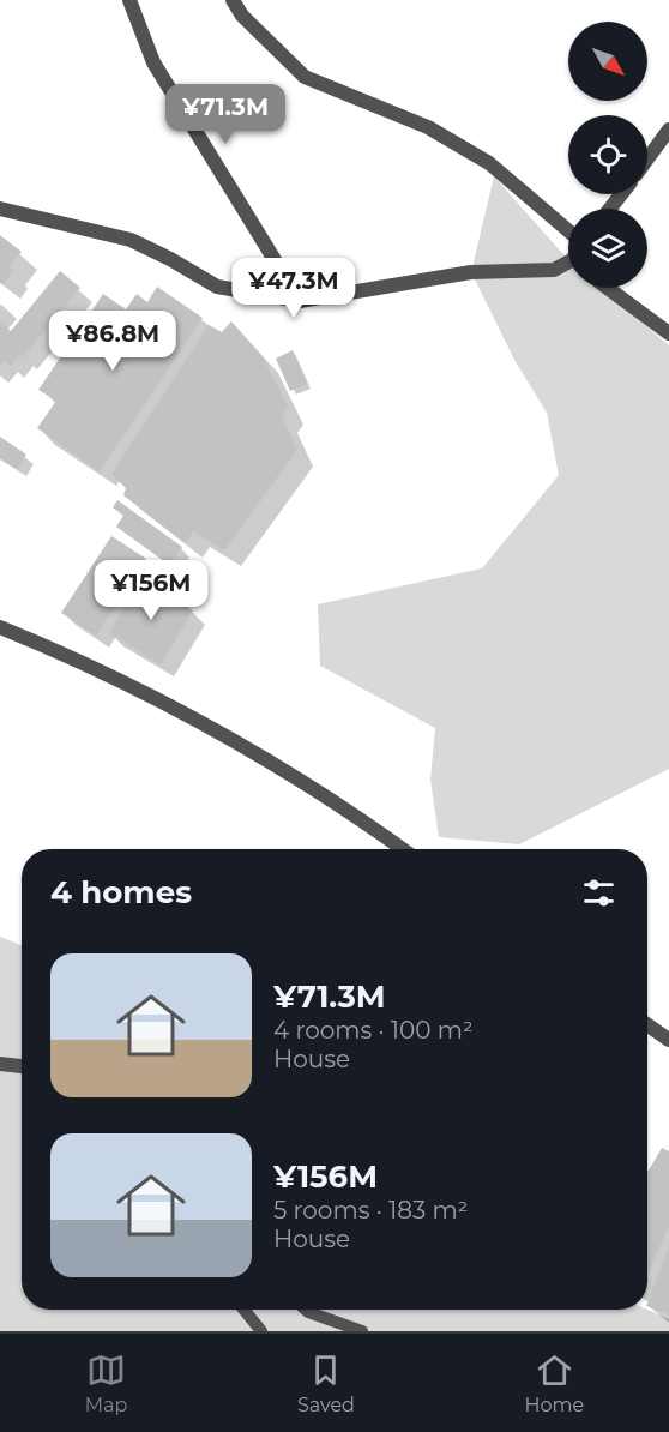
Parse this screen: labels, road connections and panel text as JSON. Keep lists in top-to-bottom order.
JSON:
{
  "north": "bottom right",
  "page": {
    "price": [
      "¥71.3M",
      "¥47.3M",
      "¥86.8M",
      "¥156M"
    ],
    "heading": "4 homes",
    "list": [
      {
        "name": "¥71.3M",
        "note": "4 rooms · 100 m² · House"
      },
      {
        "name": "¥156M",
        "note": "5 rooms · 183 m² · House"
      }
    ],
    "tabs": ["Map", "Saved", "Home"]
  }
}
